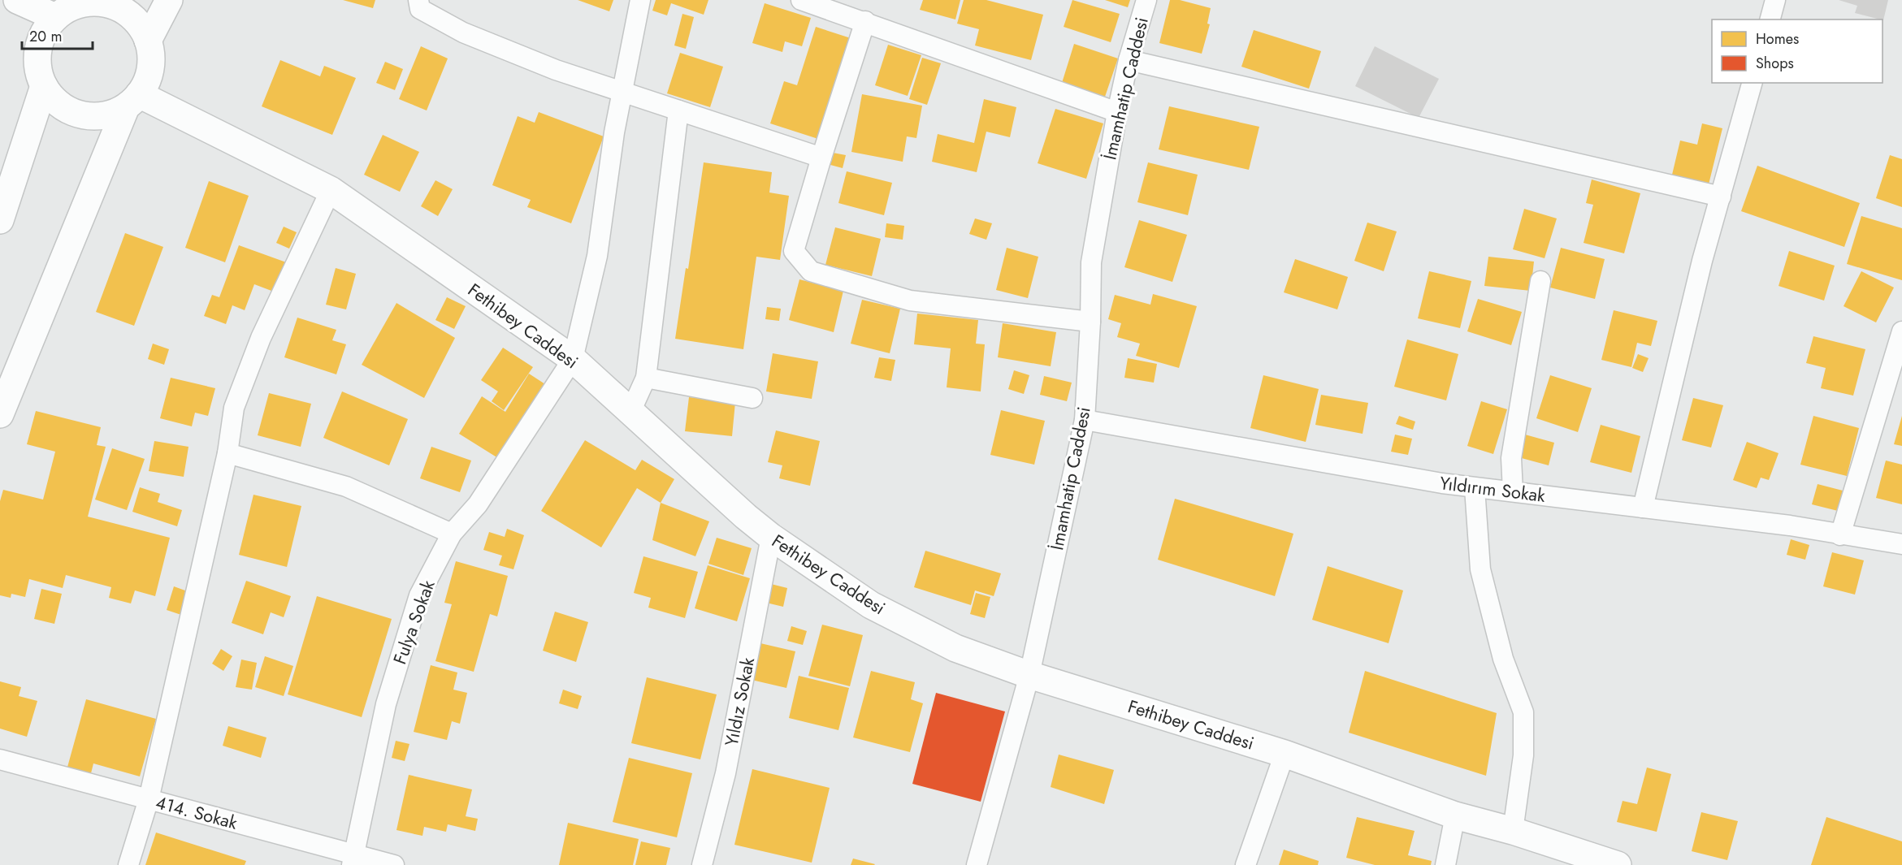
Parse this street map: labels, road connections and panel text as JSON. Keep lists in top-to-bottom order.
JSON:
{
  "streets": {
    "street": [
      "İmamhatip Caddesi",
      "Fethibey Caddesi",
      "Yıldırım Sokak",
      "Fulya Sokak",
      "Yıldız Sokak",
      "414. Sokak"
    ]
  },
  "crossings": [
    ["İmamhatip Caddesi", "Fethibey Caddesi"],
    ["İmamhatip Caddesi", "Yıldırım Sokak"],
    ["Fethibey Caddesi", "Fulya Sokak"],
    ["Fethibey Caddesi", "Yıldız Sokak"],
    ["Fulya Sokak", "414. Sokak"]
  ],
  "legend": ["Homes", "Shops"],
  "scale_bar": "20 m"
}
